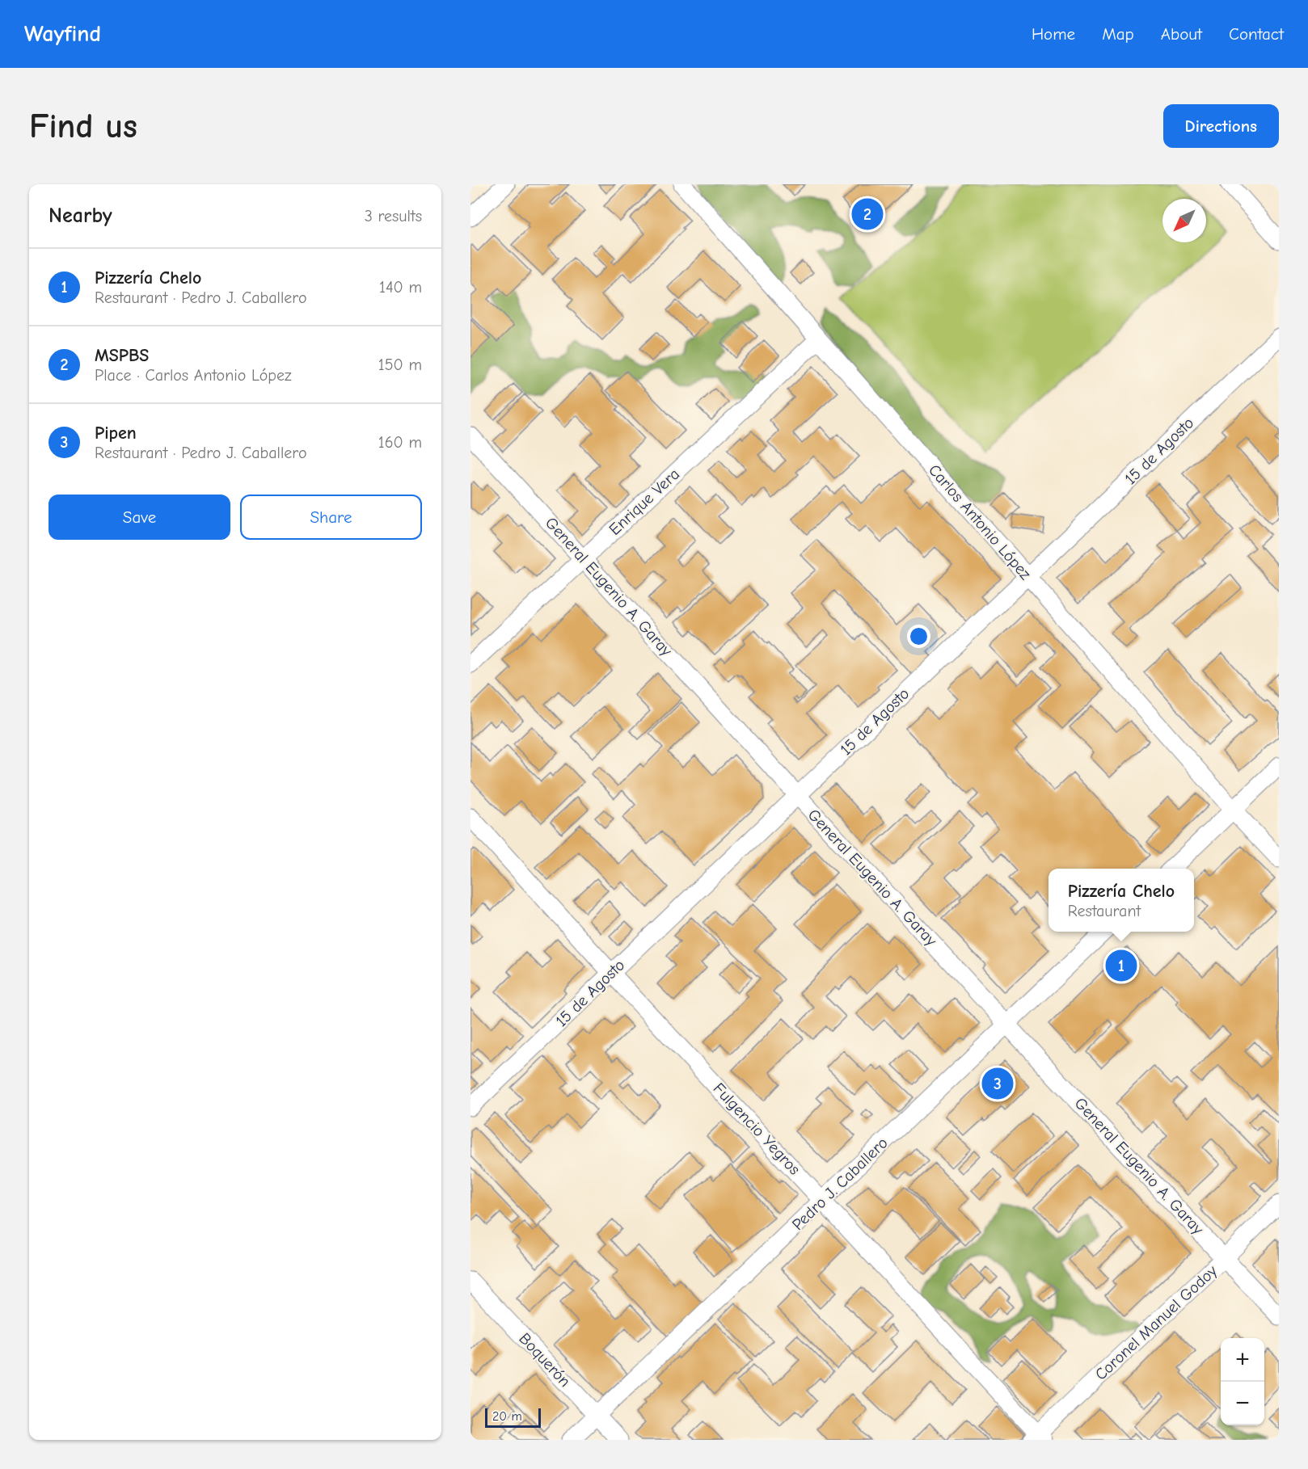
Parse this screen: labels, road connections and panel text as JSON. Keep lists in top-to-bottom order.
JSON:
{
  "streets": {
    "street": [
      "15 de Agosto",
      "Enrique Vera",
      "Carlos Antonio López",
      "General Eugenio A. Garay",
      "Fulgencio Yegros",
      "Pedro J. Caballero",
      "Coronel Manuel Godoy",
      "Boquerón"
    ]
  },
  "crossings": [
    ["15 de Agosto", "Carlos Antonio López"],
    ["15 de Agosto", "General Eugenio A. Garay"],
    ["15 de Agosto", "Fulgencio Yegros"],
    ["Enrique Vera", "Carlos Antonio López"],
    ["Enrique Vera", "General Eugenio A. Garay"],
    ["General Eugenio A. Garay", "Pedro J. Caballero"],
    ["General Eugenio A. Garay", "Coronel Manuel Godoy"],
    ["Fulgencio Yegros", "Pedro J. Caballero"],
    ["Fulgencio Yegros", "Coronel Manuel Godoy"],
    ["Pedro J. Caballero", "Boquerón"]
  ],
  "scale_bar": "20 m",
  "north": "bottom left",
  "page": {
    "header": "Wayfind",
    "nav": [
      "Home",
      "Map",
      "About",
      "Contact"
    ],
    "buttons": [
      "Directions",
      ["Save", "Share"]
    ],
    "title": "Find us",
    "heading": ["Nearby", "3 results"],
    "pins": ["2", "1", "3"],
    "list": [
      {
        "mark": "1",
        "name": "Pizzería Chelo",
        "note": "Restaurant · Pedro J. Caballero",
        "value": "140 m"
      },
      {
        "mark": "2",
        "name": "MSPBS",
        "note": "Place · Carlos Antonio López",
        "value": "150 m"
      },
      {
        "mark": "3",
        "name": "Pipen",
        "note": "Restaurant · Pedro J. Caballero",
        "value": "160 m"
      }
    ],
    "popup": ["Pizzería Chelo", "Restaurant"],
    "map_buttons": ["+", "−"],
    "scale": "20 m"
  }
}
